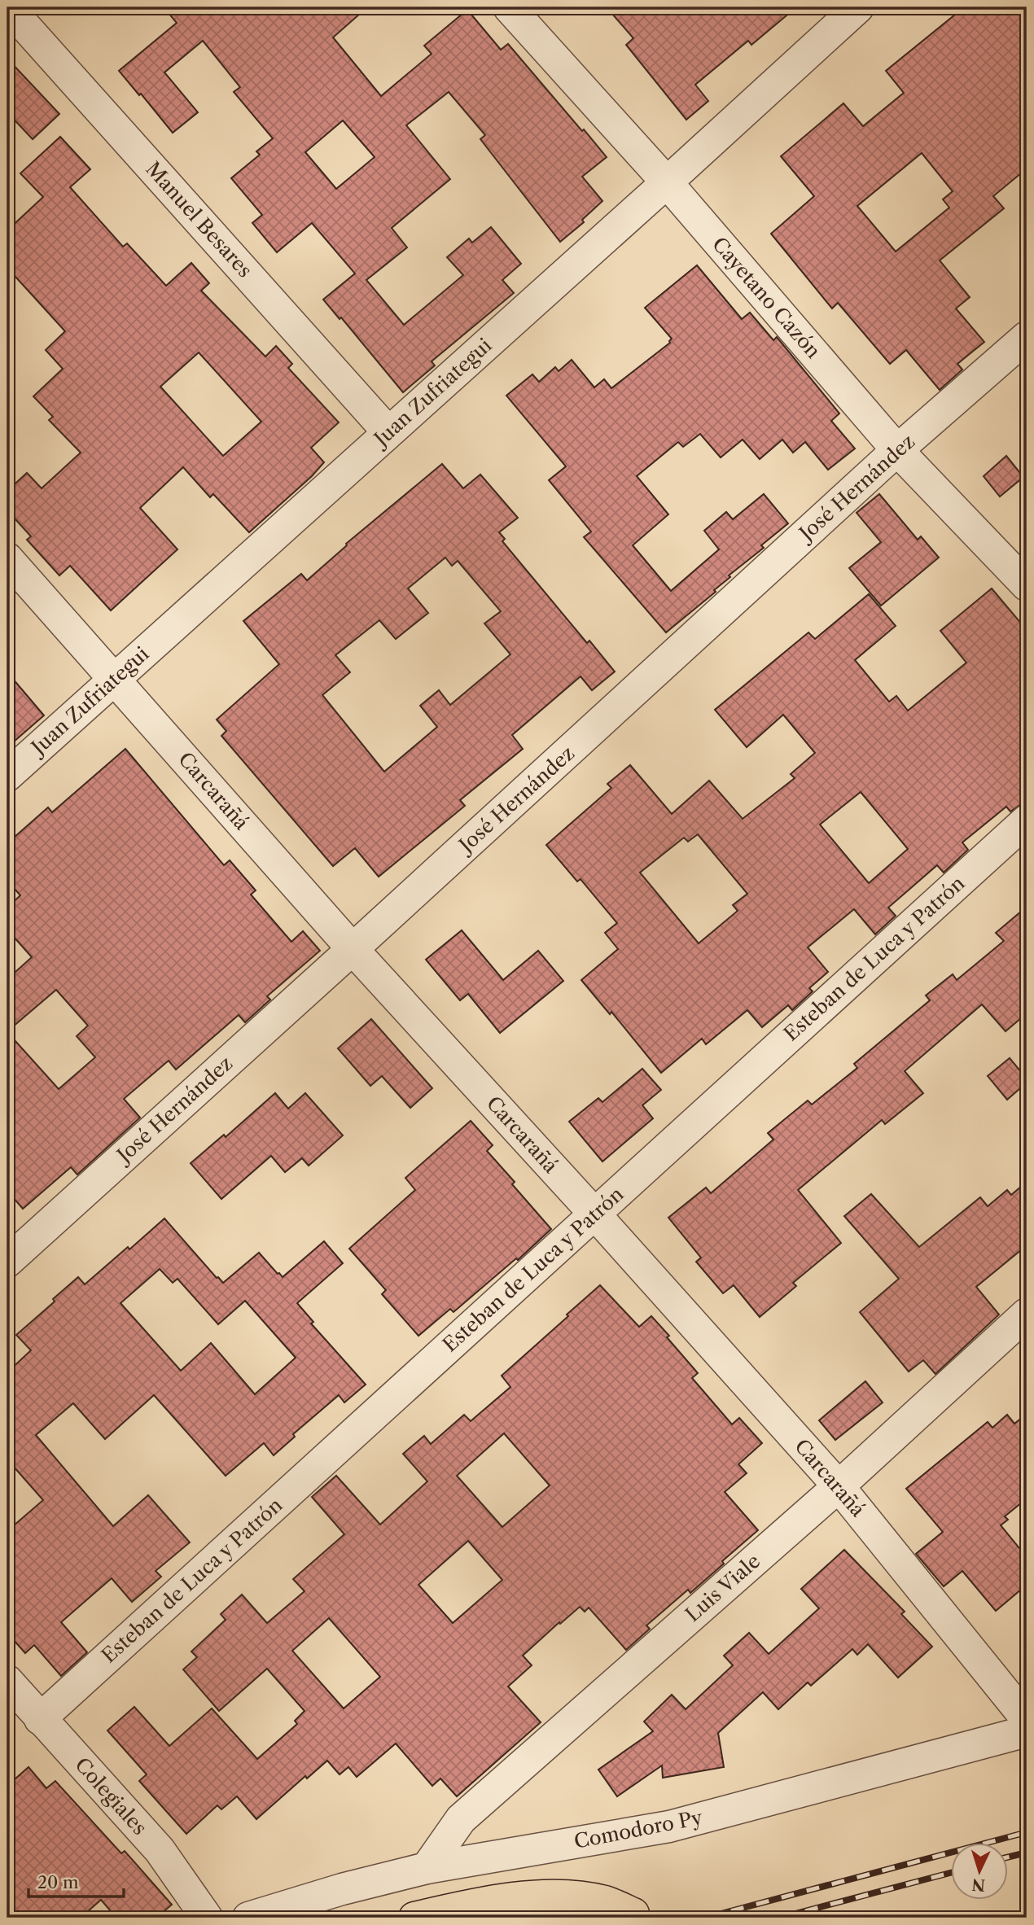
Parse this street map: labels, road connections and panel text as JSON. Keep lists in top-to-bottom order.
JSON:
{
  "streets": {
    "street": [
      "Manuel Besares",
      "Cayetano Cazón",
      "Juan Zufriategui",
      "José Hernández",
      "Carcarañá",
      "Esteban de Luca y Patrón",
      "Luis Viale",
      "Colegiales",
      "Comodoro Py"
    ]
  },
  "crossings": [
    ["Manuel Besares", "Juan Zufriategui"],
    ["Cayetano Cazón", "Juan Zufriategui"],
    ["Cayetano Cazón", "José Hernández"],
    ["Juan Zufriategui", "Carcarañá"],
    ["José Hernández", "Carcarañá"],
    ["Carcarañá", "Esteban de Luca y Patrón"],
    ["Carcarañá", "Luis Viale"],
    ["Esteban de Luca y Patrón", "Colegiales"],
    ["Luis Viale", "Comodoro Py"]
  ],
  "scale_bar": "20 m",
  "north": "bottom"
}
